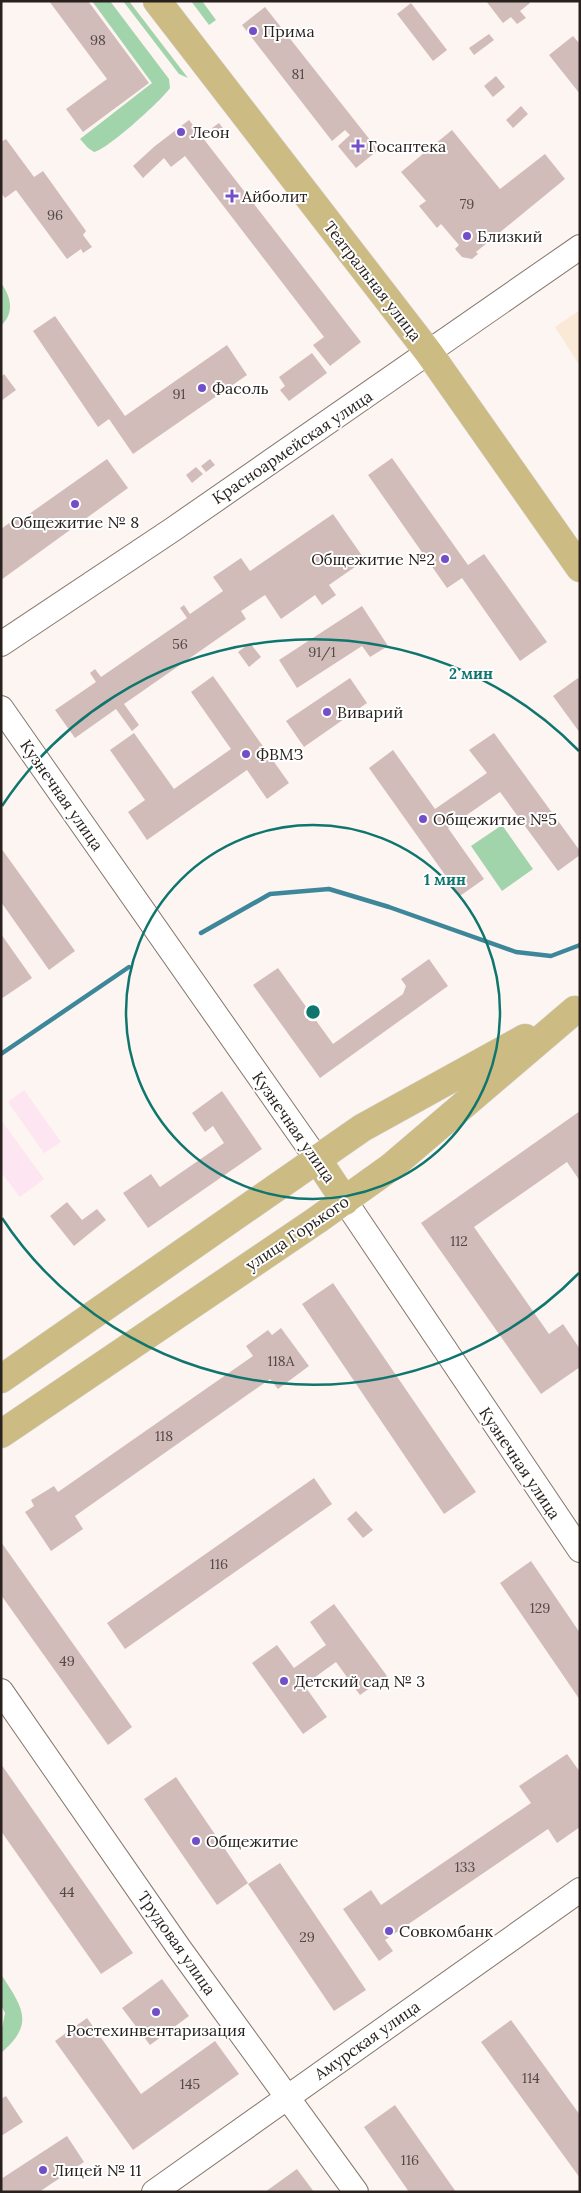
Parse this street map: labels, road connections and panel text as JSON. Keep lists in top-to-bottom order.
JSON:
{
  "streets": {
    "main road": ["Театральная улица", "Кузнечная улица", "улица Горького"],
    "street": ["Красноармейская улица", "Трудовая улица", "Амурская улица"]
  },
  "crossings": [
    ["Театральная улица", "Красноармейская улица"],
    ["Кузнечная улица", "улица Горького"],
    ["Трудовая улица", "Амурская улица"]
  ],
  "places": {
    "other": [
      "Прима",
      "Леон",
      "Близкий",
      "Фасоль",
      "Общежитие № 8",
      "Общежитие №2",
      "Виварий",
      "ФВМЗ",
      "Общежитие №5",
      "Детский сад № 3",
      "Общежитие",
      "Совкомбанк",
      "Ростехинвентаризация",
      "Лицей № 11"
    ],
    "health": ["Госаптека", "Айболит"]
  },
  "house_numbers": [
    "98",
    "81",
    "79",
    "96",
    "91",
    "56",
    "91/1",
    "112",
    "118А",
    "118",
    "116",
    "129",
    "49",
    "133",
    "44",
    "29",
    "114",
    "145",
    "116"
  ],
  "rings": ["2 мин", "1 мин"]
}
